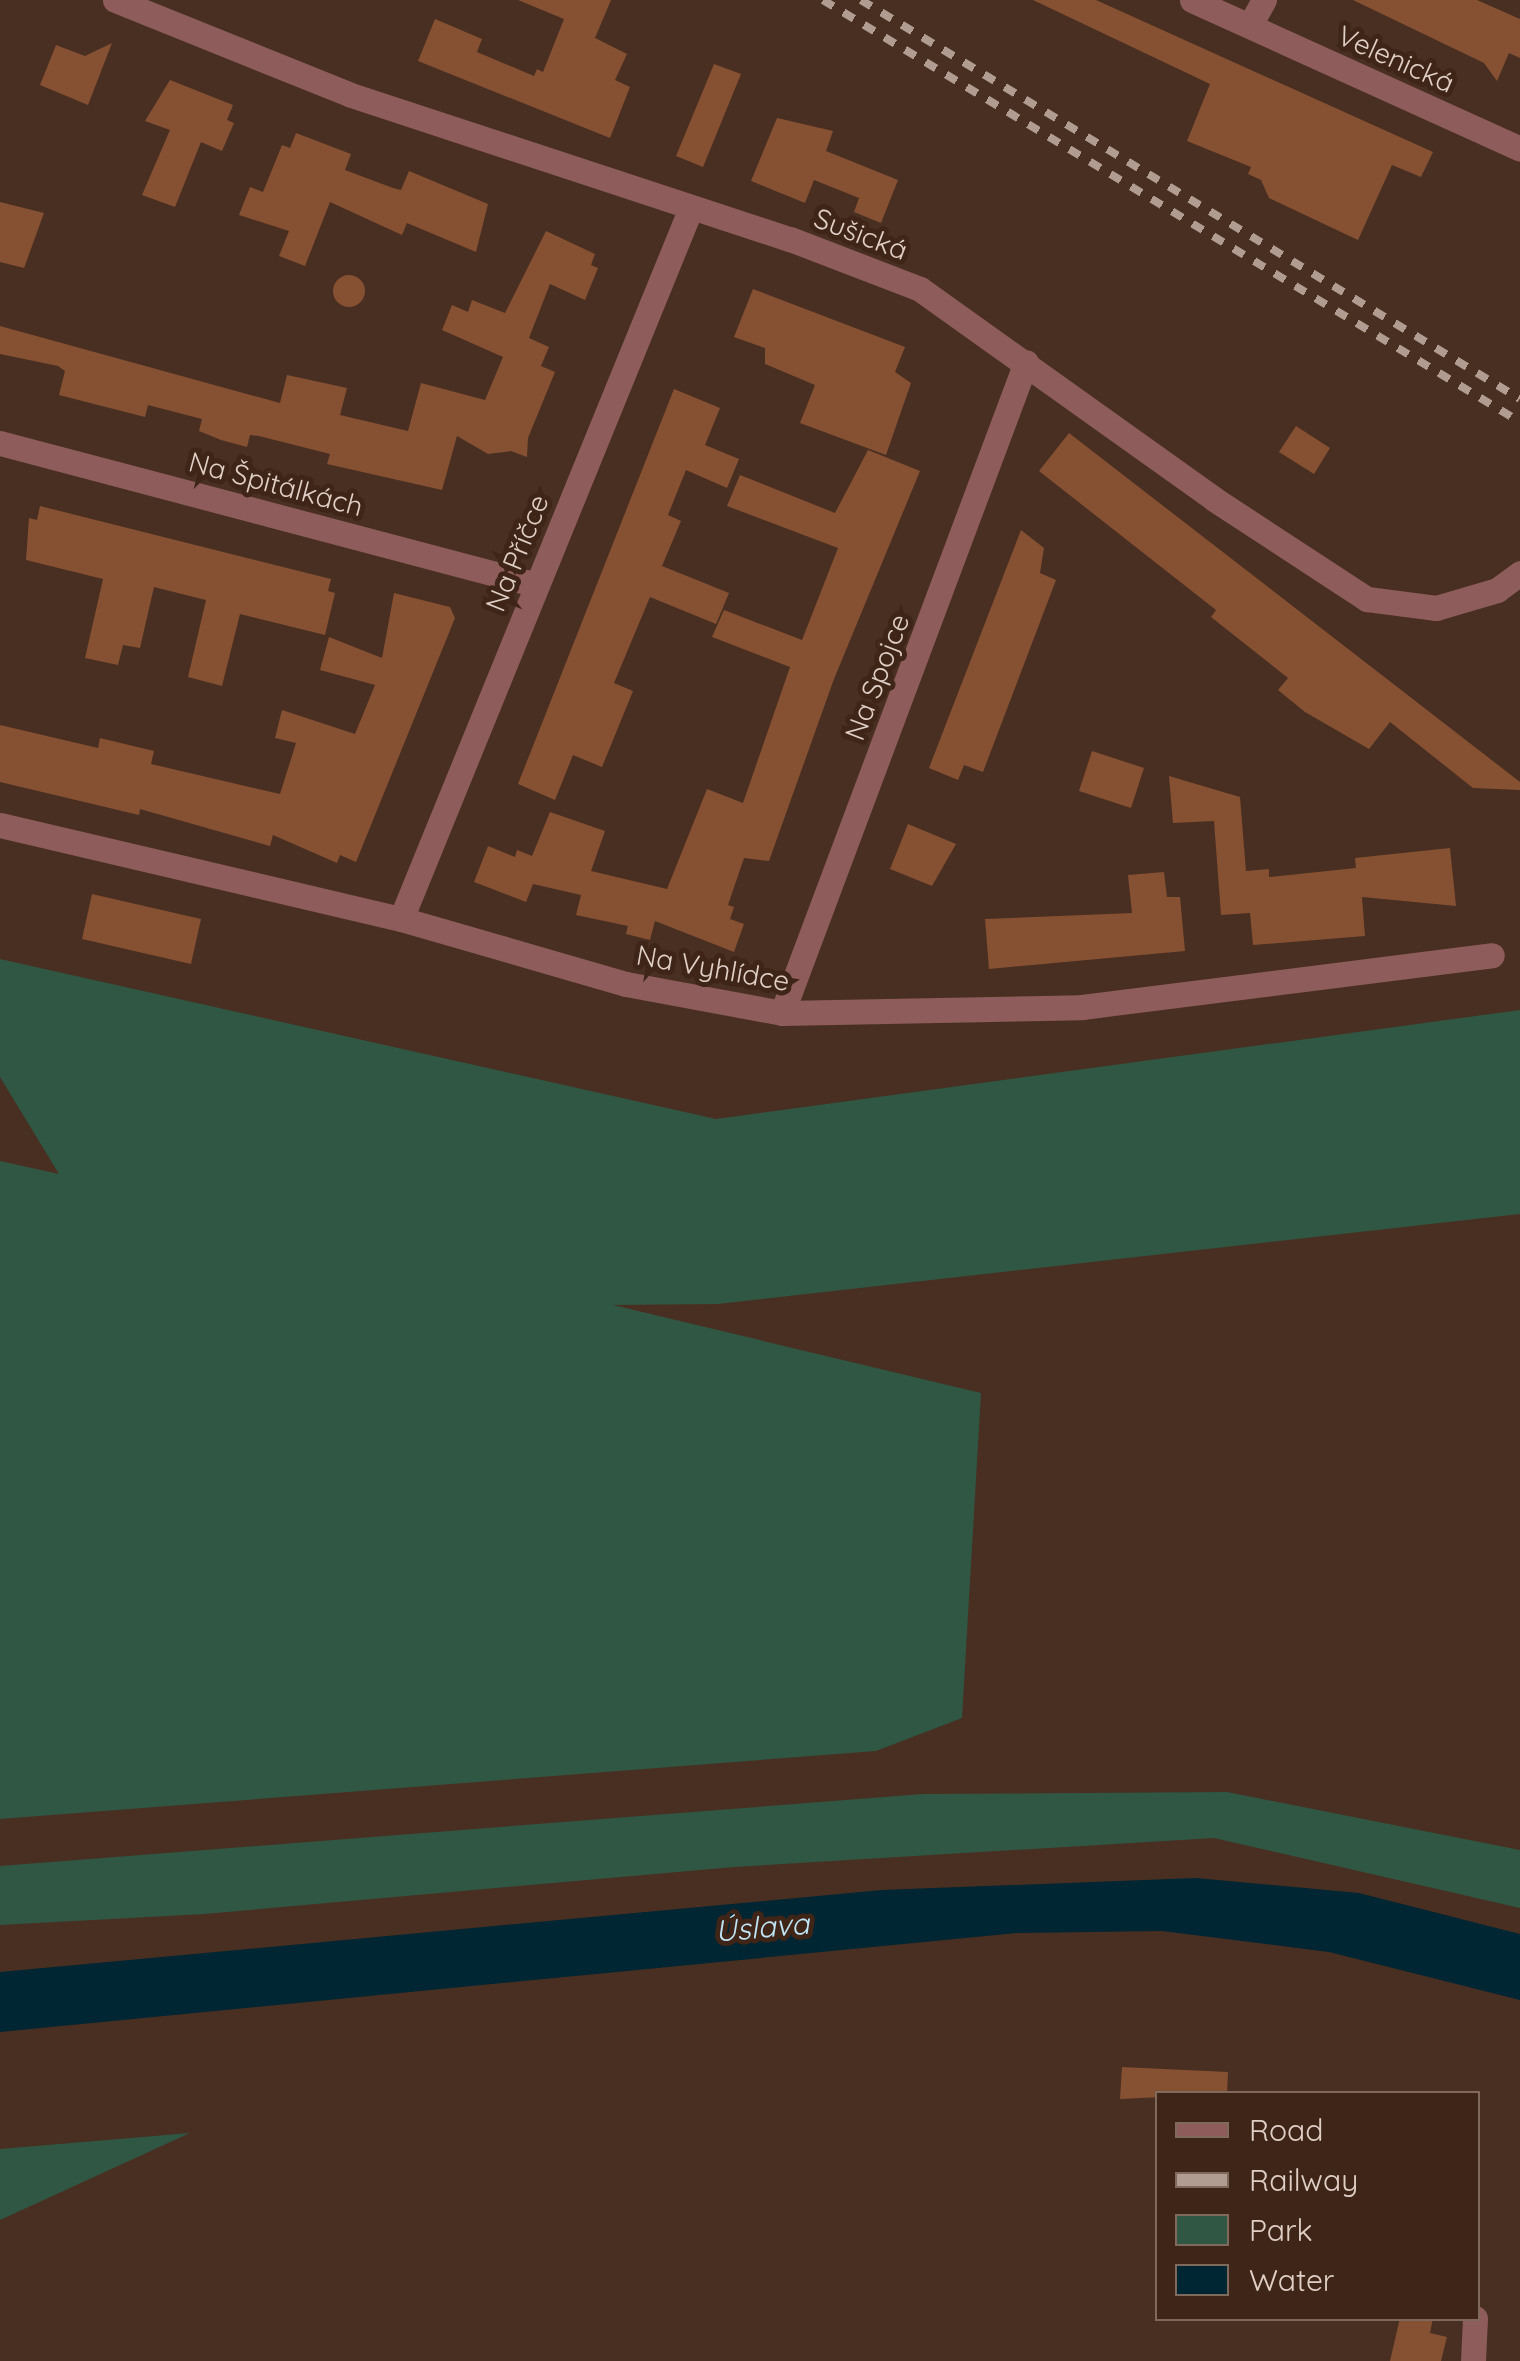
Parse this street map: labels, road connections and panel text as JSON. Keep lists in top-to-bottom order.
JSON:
{
  "streets": {
    "street": [
      "Velenická",
      "Sušická",
      "Na Špitálkách",
      "Na Příčce",
      "Na Spojce",
      "Na Vyhlídce"
    ]
  },
  "crossings": [
    ["Sušická", "Na Příčce"],
    ["Sušická", "Na Spojce"],
    ["Na Špitálkách", "Na Příčce"],
    ["Na Příčce", "Na Vyhlídce"],
    ["Na Spojce", "Na Vyhlídce"]
  ],
  "water": ["Úslava"],
  "legend": [
    "Road",
    "Railway",
    "Park",
    "Water"
  ]
}
